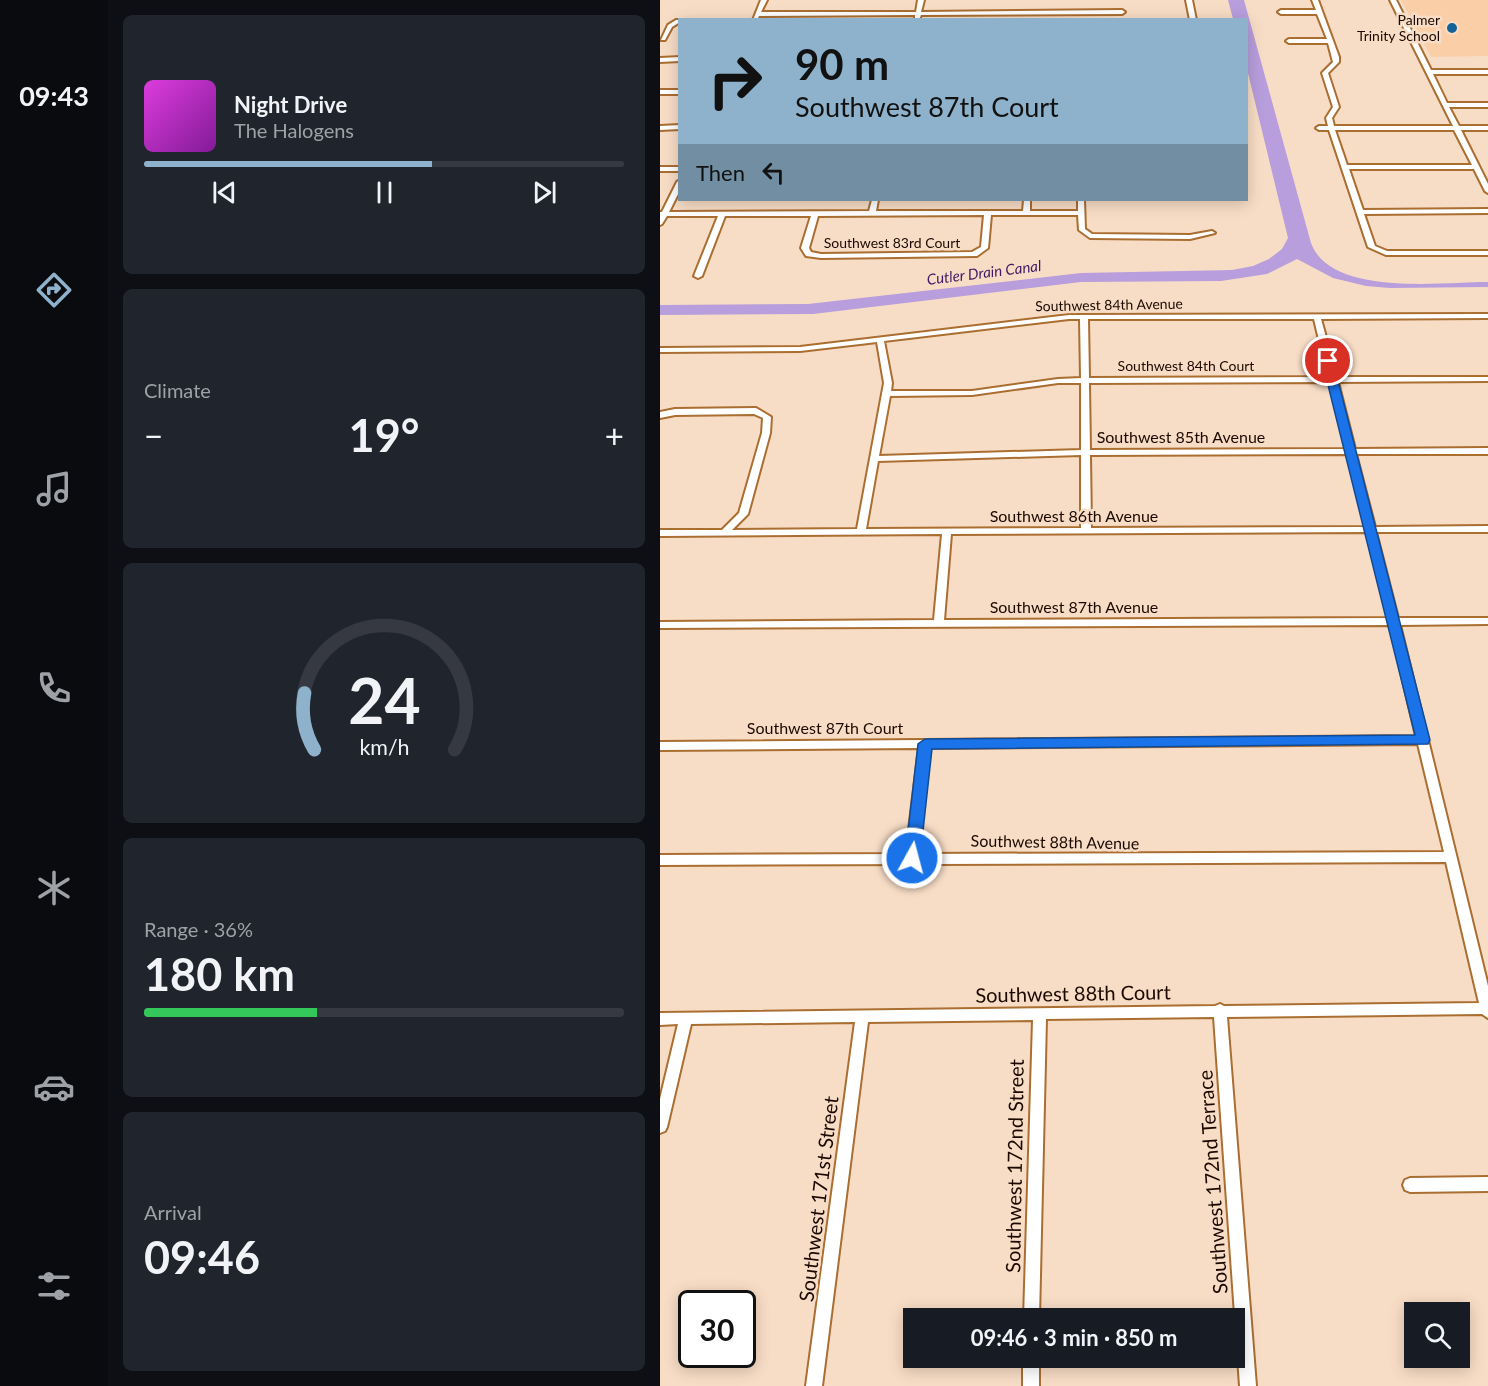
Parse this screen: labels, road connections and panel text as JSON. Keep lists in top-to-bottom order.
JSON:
{
  "streets": {
    "street": [
      "Southwest 83rd Court",
      "Southwest 84th Avenue",
      "Southwest 84th Court",
      "Southwest 85th Avenue",
      "Southwest 86th Avenue",
      "Southwest 87th Avenue",
      "Southwest 87th Court",
      "Southwest 88th Avenue",
      "Southwest 88th Court",
      "Southwest 172nd Street",
      "Southwest 172nd Terrace",
      "Southwest 171st Street"
    ]
  },
  "crossings": [
    ["Southwest 88th Court", "Southwest 172nd Street"],
    ["Southwest 88th Court", "Southwest 172nd Terrace"],
    ["Southwest 88th Court", "Southwest 171st Street"]
  ],
  "water": ["Cutler Drain Canal"],
  "places": ["Palmer Trinity School"],
  "page": {
    "tabs": "09:43",
    "turn": ["90 m", "Southwest 87th Court"],
    "song": ["Night Drive", "The Halogens"],
    "then": "Then",
    "tile": [
      "Climate",
      ["Range · 36%", "180 km"],
      ["Arrival", "09:46"]
    ],
    "heat": ["−", "19°", "+"],
    "limit": "30",
    "trip": "09:46 · 3 min · 850 m",
    "gauge": ["24", "km/h"]
  }
}
